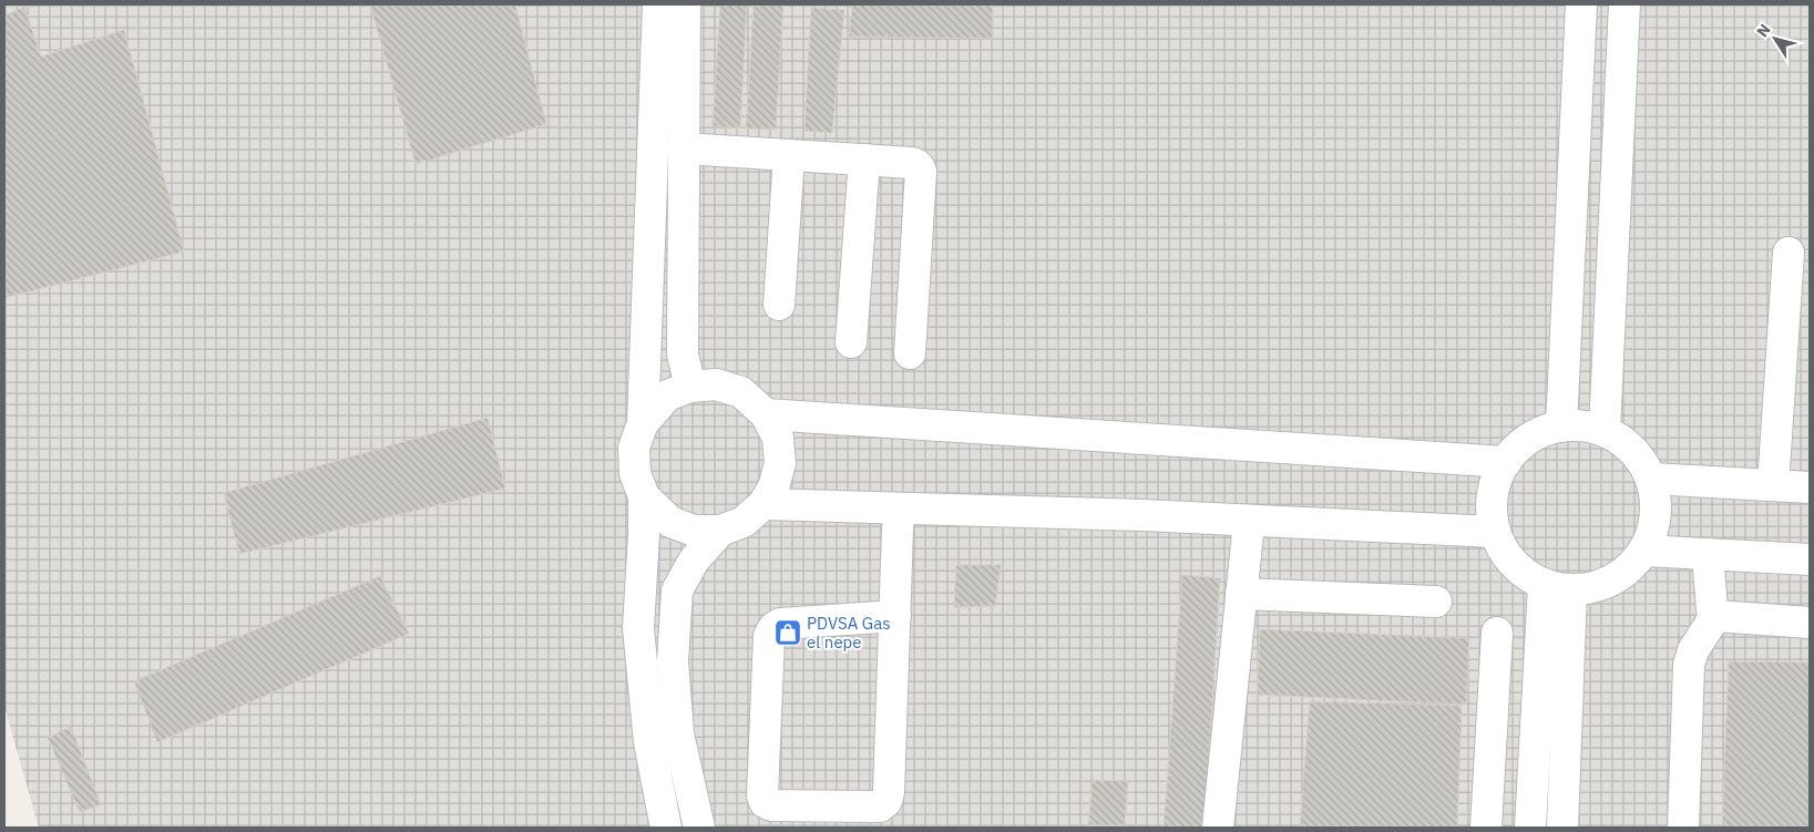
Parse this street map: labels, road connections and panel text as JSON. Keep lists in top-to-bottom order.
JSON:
{
  "places": {
    "shop": ["PDVSA Gas el nepe"]
  },
  "north": "top left"
}
